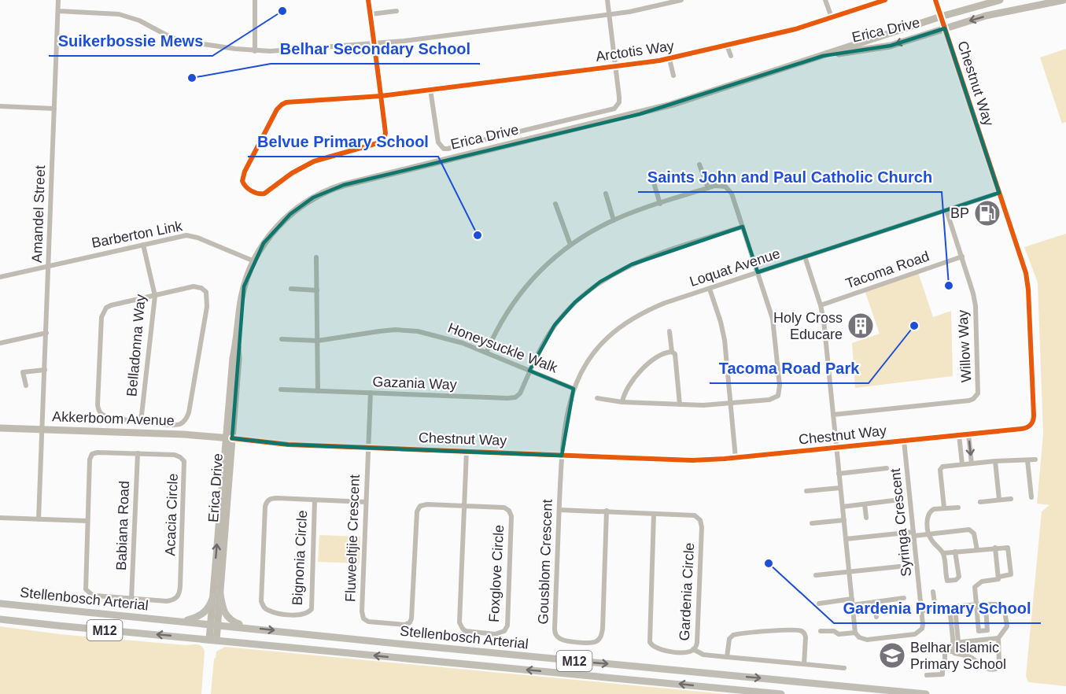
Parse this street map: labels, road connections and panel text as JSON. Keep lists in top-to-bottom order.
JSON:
{
  "streets": {
    "main road": [
      "Erica Drive",
      "Akkerboom Avenue",
      "Stellenbosch Arterial",
      "M12"
    ],
    "street": [
      "Arctotis Way",
      "Chestnut Way",
      "Amandel Street",
      "Barberton Link",
      "Loquat Avenue",
      "Tacoma Road",
      "Belladonna Way",
      "Willow Way",
      "Honeysuckle Walk",
      "Gazania Way",
      "Acacia Circle",
      "Syringa Crescent",
      "Babiana Road",
      "Fluweeltjie Crescent",
      "Bignonia Circle",
      "Gousblom Crescent",
      "Foxglove Circle",
      "Gardenia Circle"
    ]
  },
  "crossings": [
    ["Erica Drive", "Chestnut Way"],
    ["Erica Drive", "Barberton Link"],
    ["Erica Drive", "Akkerboom Avenue"],
    ["Erica Drive", "Stellenbosch Arterial"],
    ["Chestnut Way", "Loquat Avenue"],
    ["Chestnut Way", "Akkerboom Avenue"],
    ["Chestnut Way", "Syringa Crescent"],
    ["Chestnut Way", "Fluweeltjie Crescent"],
    ["Chestnut Way", "Gousblom Crescent"],
    ["Chestnut Way", "Foxglove Circle"],
    ["Amandel Street", "Barberton Link"],
    ["Amandel Street", "Akkerboom Avenue"],
    ["Barberton Link", "Belladonna Way"],
    ["Loquat Avenue", "Willow Way"],
    ["Loquat Avenue", "Honeysuckle Walk"],
    ["Loquat Avenue", "Gousblom Crescent"],
    ["Tacoma Road", "Willow Way"],
    ["Honeysuckle Walk", "Gazania Way"],
    ["Gazania Way", "Fluweeltjie Crescent"],
    ["Acacia Circle", "Babiana Road"],
    ["Fluweeltjie Crescent", "Bignonia Circle"],
    ["Fluweeltjie Crescent", "Foxglove Circle"],
    ["Gousblom Crescent", "Gardenia Circle"]
  ],
  "places": {
    "other": [
      "Suikerbossie Mews",
      "Belhar Secondary School",
      "Belvue Primary School",
      "Saints John and Paul Catholic Church",
      "Tacoma Road Park",
      "Gardenia Primary School"
    ],
    "fuel station": ["BP"],
    "building": ["Holy Cross Educare"],
    "school or university": ["Belhar Islamic Primary School"]
  }
}
